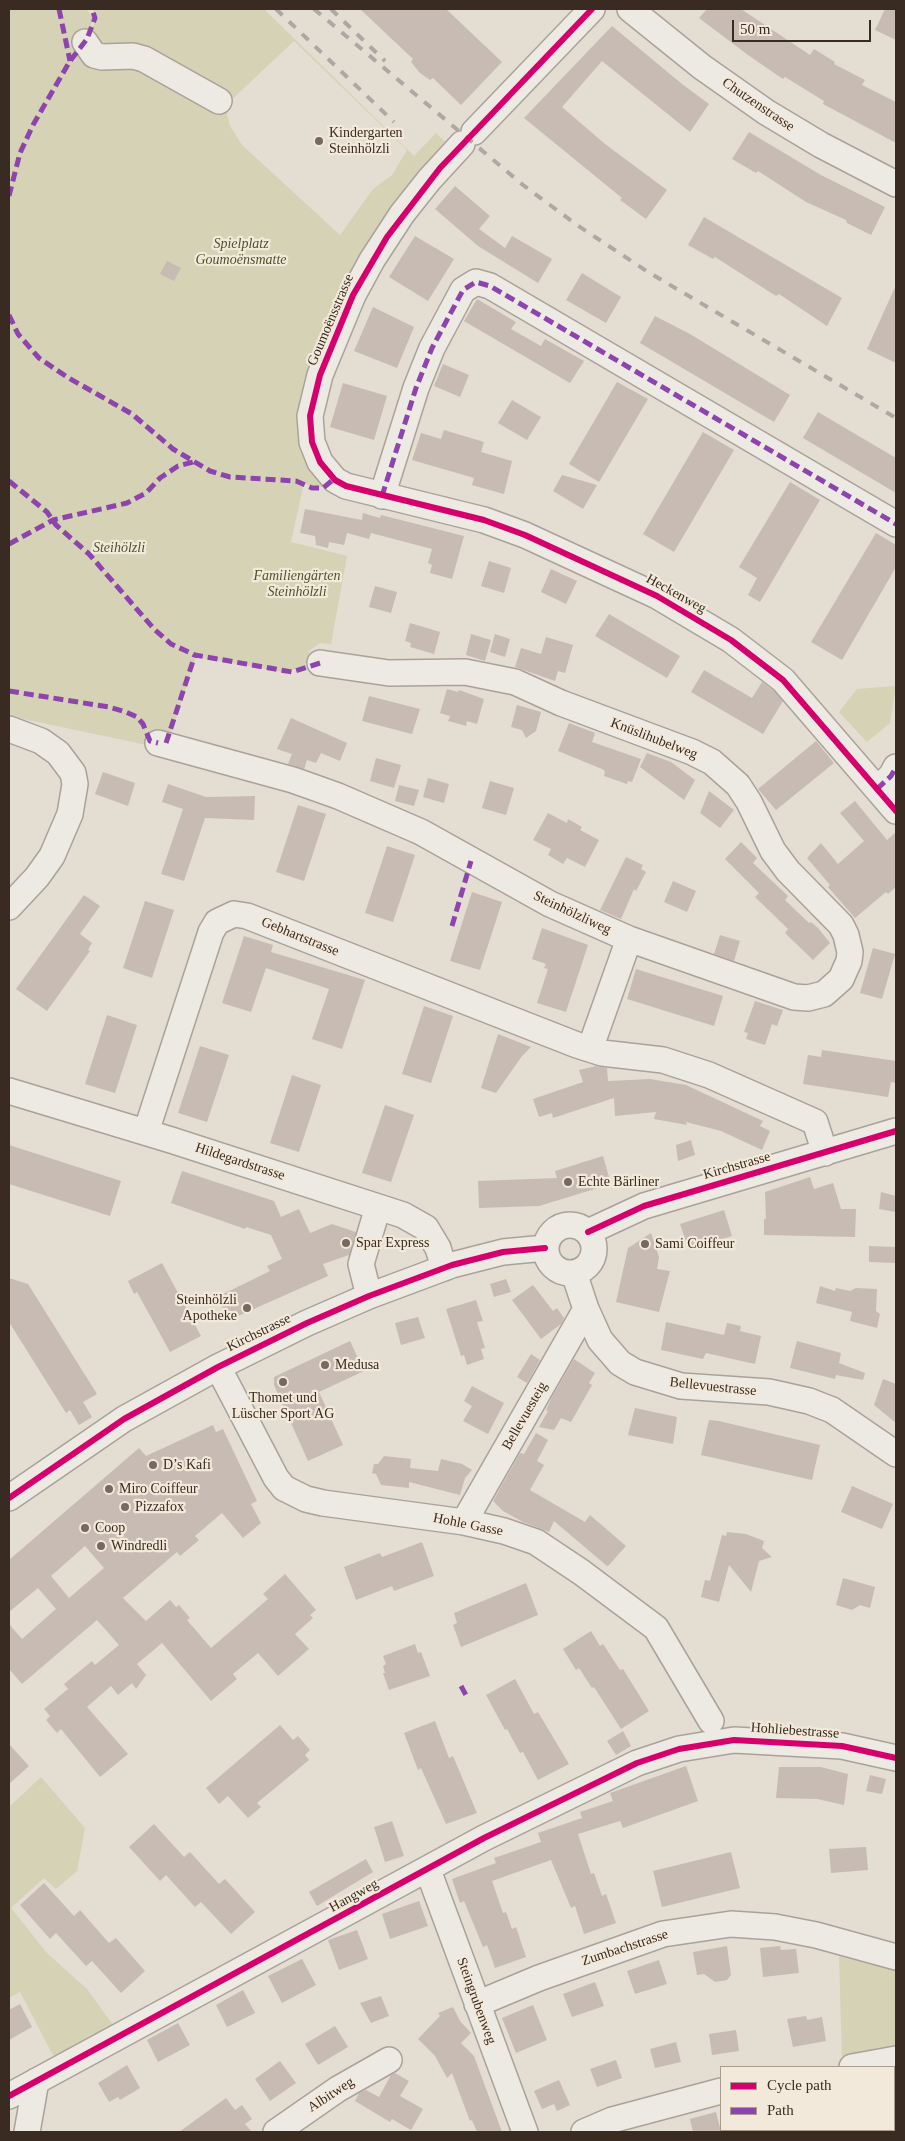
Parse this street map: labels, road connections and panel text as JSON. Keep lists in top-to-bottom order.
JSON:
{
  "streets": {
    "street": [
      "Chutzenstrasse",
      "Goumoënsstrasse",
      "Heckenweg",
      "Knüslihubelweg",
      "Steinhölzliweg",
      "Gebhartstrasse",
      "Hildegardstrasse",
      "Kirchstrasse",
      "Bellevuestrasse",
      "Bellevuesteig",
      "Hohle Gasse",
      "Hohliebestrasse",
      "Hangweg",
      "Zumbachstrasse",
      "Steingrubenweg",
      "Albitweg"
    ]
  },
  "crossings": [
    ["Goumoënsstrasse", "Heckenweg"],
    ["Knüslihubelweg", "Steinhölzliweg"],
    ["Gebhartstrasse", "Hildegardstrasse"],
    ["Hildegardstrasse", "Kirchstrasse"],
    ["Kirchstrasse", "Bellevuestrasse"],
    ["Kirchstrasse", "Hohle Gasse"],
    ["Bellevuestrasse", "Bellevuesteig"],
    ["Bellevuesteig", "Hohle Gasse"],
    ["Hohle Gasse", "Hohliebestrasse"],
    ["Hohle Gasse", "Hangweg"],
    ["Hohliebestrasse", "Hangweg"],
    ["Hangweg", "Steingrubenweg"],
    ["Zumbachstrasse", "Steingrubenweg"]
  ],
  "parks": ["Spielplatz Goumoënsmatte", "Steihölzli", "Familiengärten Steinhölzli"],
  "places": [
    "Kindergarten Steinhölzli",
    "Echte Bärliner",
    "Spar Express",
    "Sami Coiffeur",
    "Steinhölzli Apotheke",
    "Medusa",
    "Thomet und Lüscher Sport AG",
    "D’s Kafi",
    "Miro Coiffeur",
    "Pizzafox",
    "Coop",
    "Windredli"
  ],
  "legend": ["Cycle path", "Path"],
  "scale_bar": "50 m"
}
